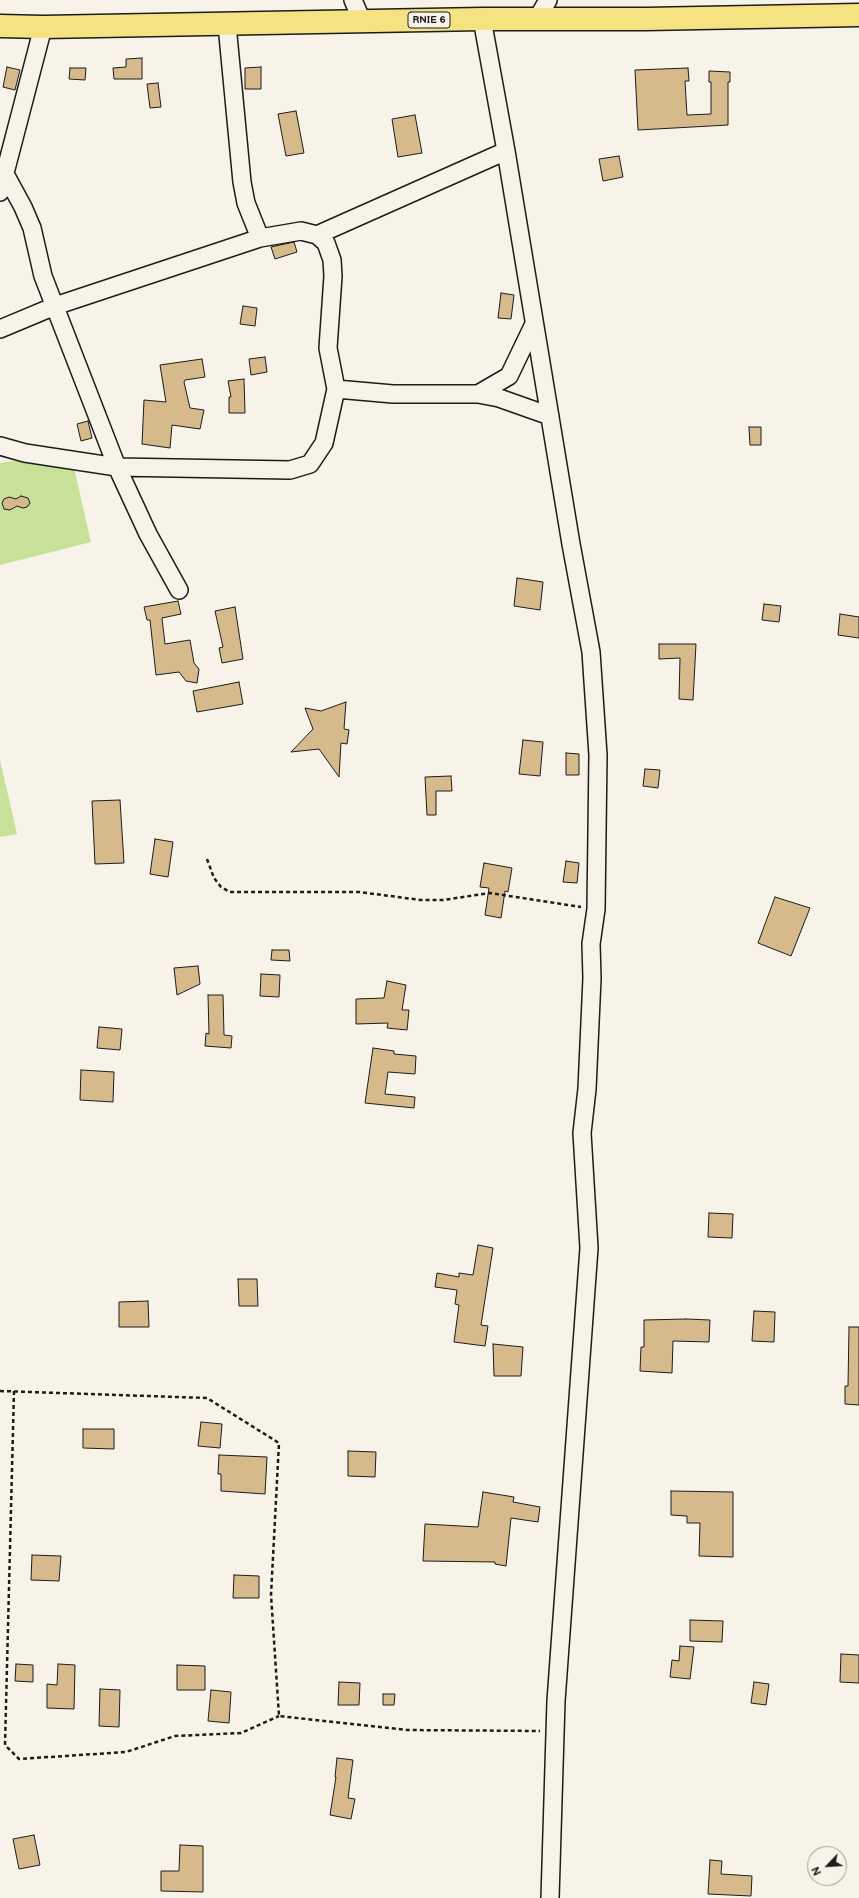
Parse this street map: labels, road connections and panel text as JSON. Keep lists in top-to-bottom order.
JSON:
{
  "streets": {
    "main road": ["RNIE 6"]
  },
  "north": "bottom left"
}
